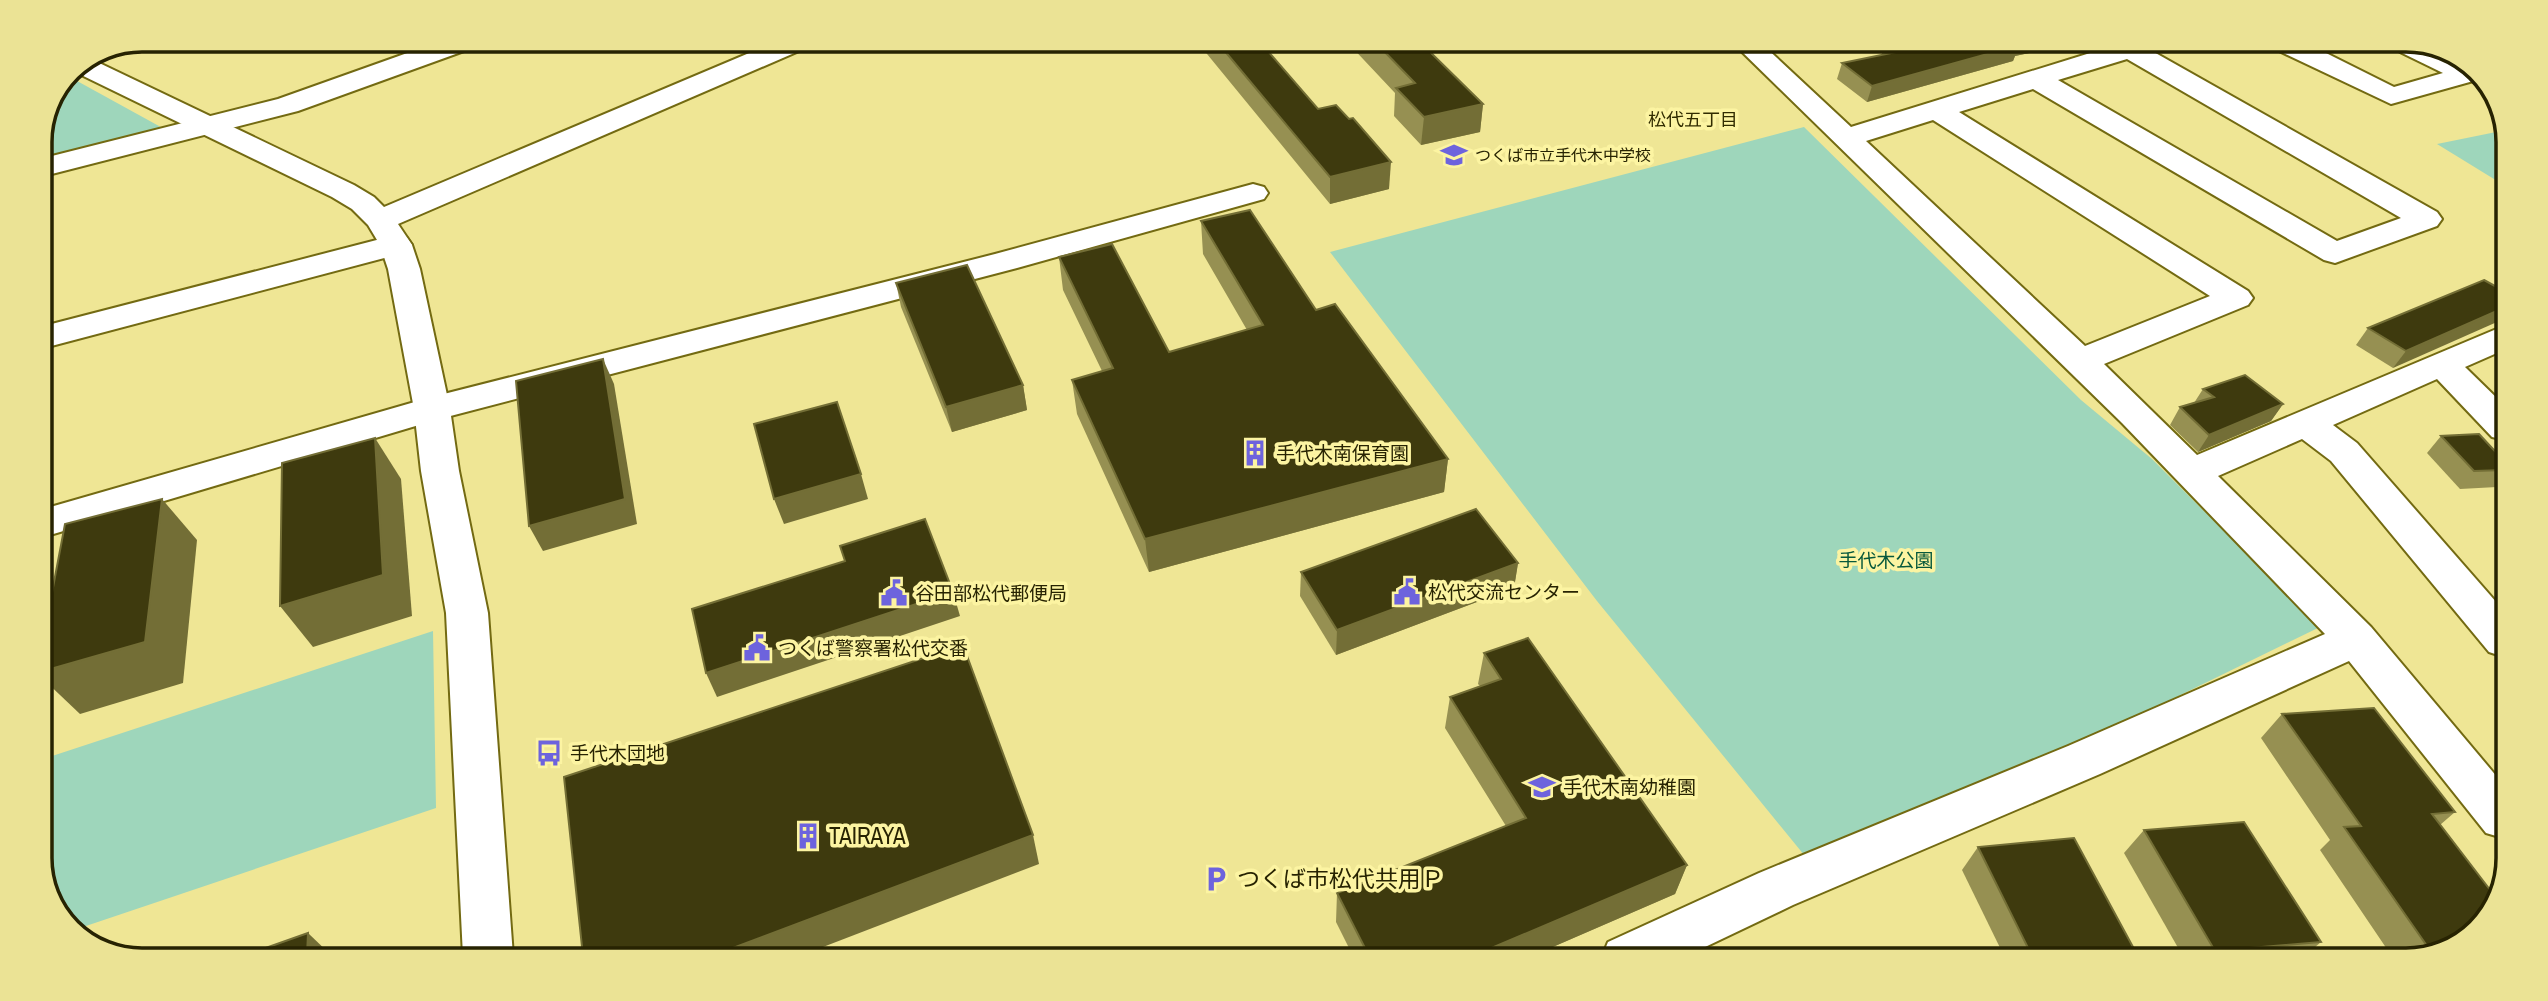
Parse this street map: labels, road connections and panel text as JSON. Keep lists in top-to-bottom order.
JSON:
{
  "districts": ["松代五丁目"],
  "parks": ["手代木公園"],
  "places": {
    "school or university": ["つくば市立手代木中学校", "手代木南幼稚園"],
    "building": ["手代木南保育園", "TAIRAYA"],
    "public building": ["松代交流センター", "谷田部松代郵便局", "つくば警察署松代交番"],
    "bus stop": ["手代木団地"],
    "parking": ["つくば市松代共用Ｐ"]
  }
}
